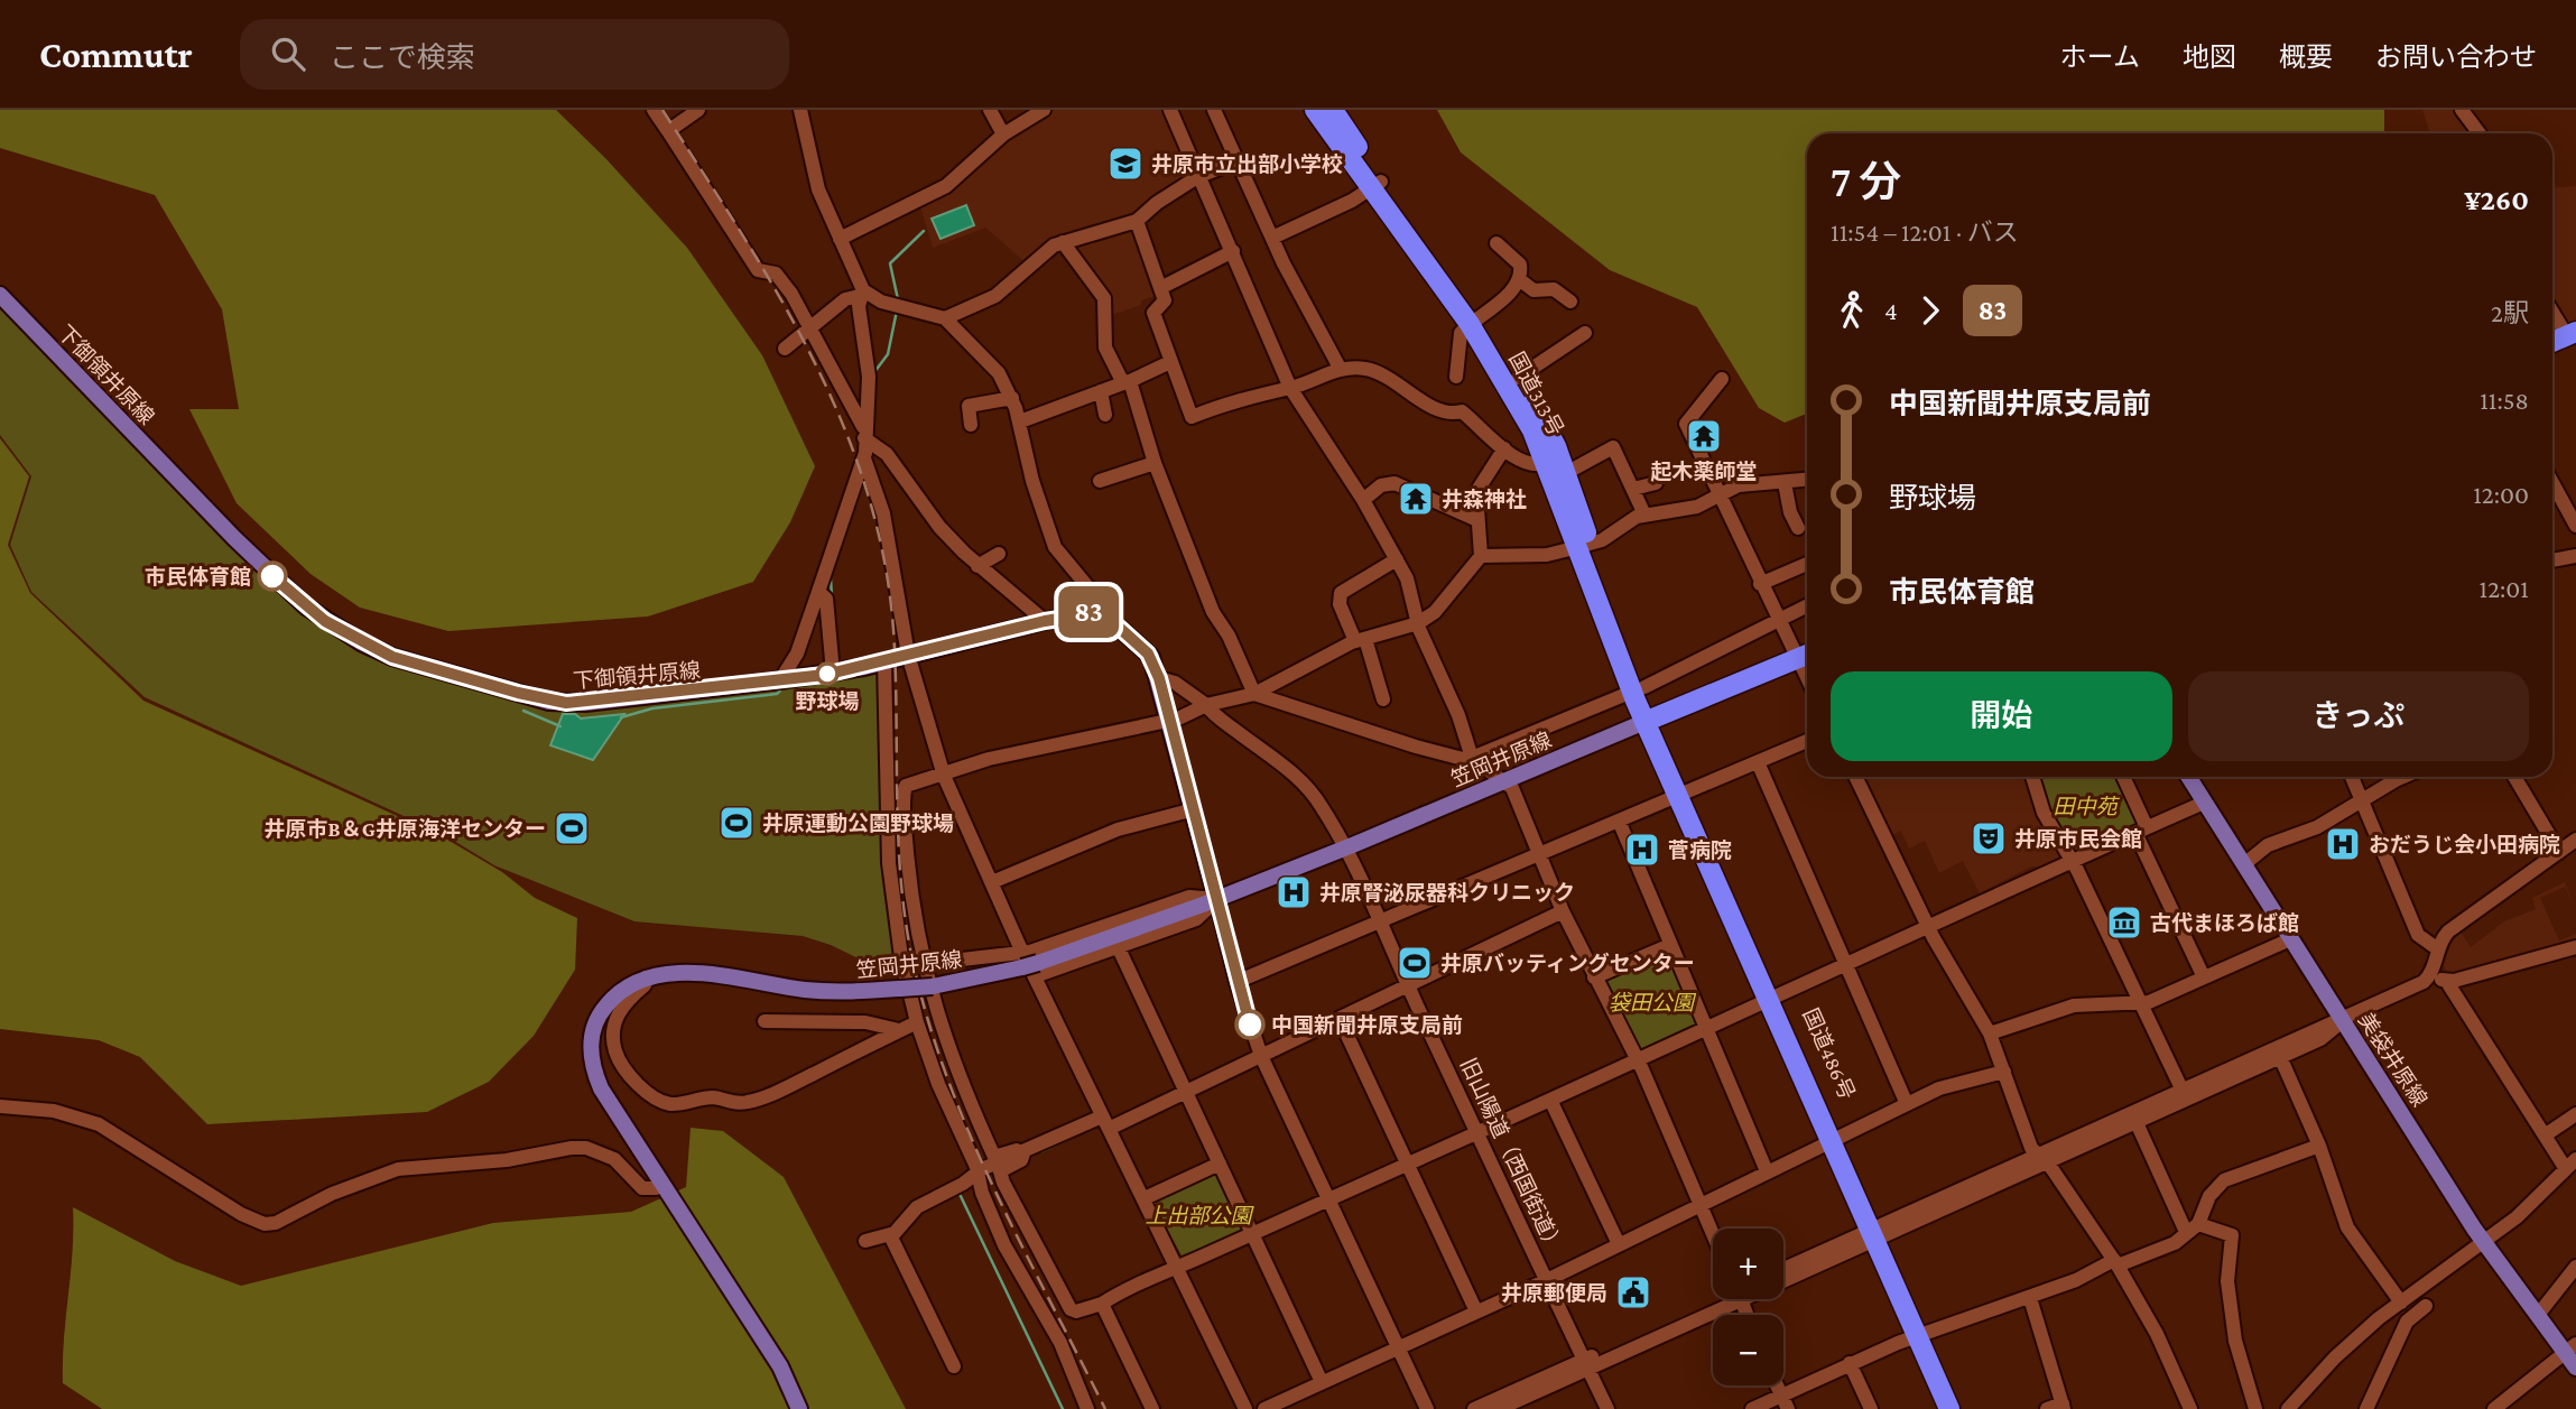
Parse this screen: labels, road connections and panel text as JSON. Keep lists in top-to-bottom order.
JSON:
{
  "streets": {
    "highway": ["国道313号", "国道486号"],
    "main road": ["下御領井原線", "笠岡井原線", "美袋井原線"],
    "street": ["旧山陽道（西国街道）"]
  },
  "crossings": [
    ["国道313号", "笠岡井原線"],
    ["国道313号", "国道486号"],
    ["笠岡井原線", "国道486号"],
    ["笠岡井原線", "旧山陽道（西国街道）"]
  ],
  "parks": ["田中苑", "袋田公園", "上出部公園"],
  "places": {
    "school or university": ["井原市立出部小学校"],
    "temple": ["起木薬師堂", "井森神社"],
    "other": ["市民体育館", "野球場", "中国新聞井原支局前"],
    "sports": ["井原運動公園野球場", "井原市B＆G井原海洋センター", "井原バッティングセンター"],
    "theatre": ["井原市民会館"],
    "hospital": ["おだうじ会小田病院", "菅病院", "井原腎泌尿器科クリニック"],
    "museum": ["古代まほろば館"],
    "public building": ["井原郵便局"]
  },
  "lines": ["bus line 83"],
  "page": {
    "header": "Commutr",
    "search": "ここで検索",
    "nav": [
      "ホーム",
      "地図",
      "概要",
      "お問い合わせ"
    ],
    "on_map": "83",
    "heading": ["7 分", "11:54 – 12:01 · バス", "¥260"],
    "legs": ["4", "83", "2駅"],
    "list": [
      {
        "name": "中国新聞井原支局前",
        "value": "11:58"
      },
      {
        "name": "野球場",
        "value": "12:00"
      },
      {
        "name": "市民体育館",
        "value": "12:01"
      }
    ],
    "buttons": ["開始", "きっぷ"],
    "map_buttons": ["+", "−"]
  }
}
